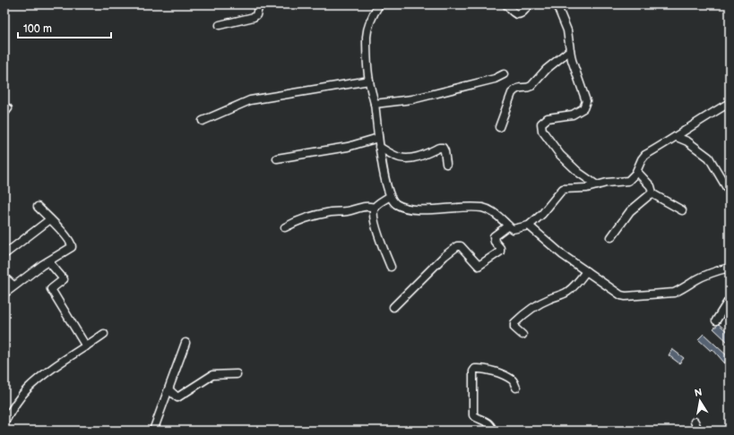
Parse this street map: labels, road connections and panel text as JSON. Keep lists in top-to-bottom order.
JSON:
{
  "scale_bar": "100 m",
  "north": "top"
}
